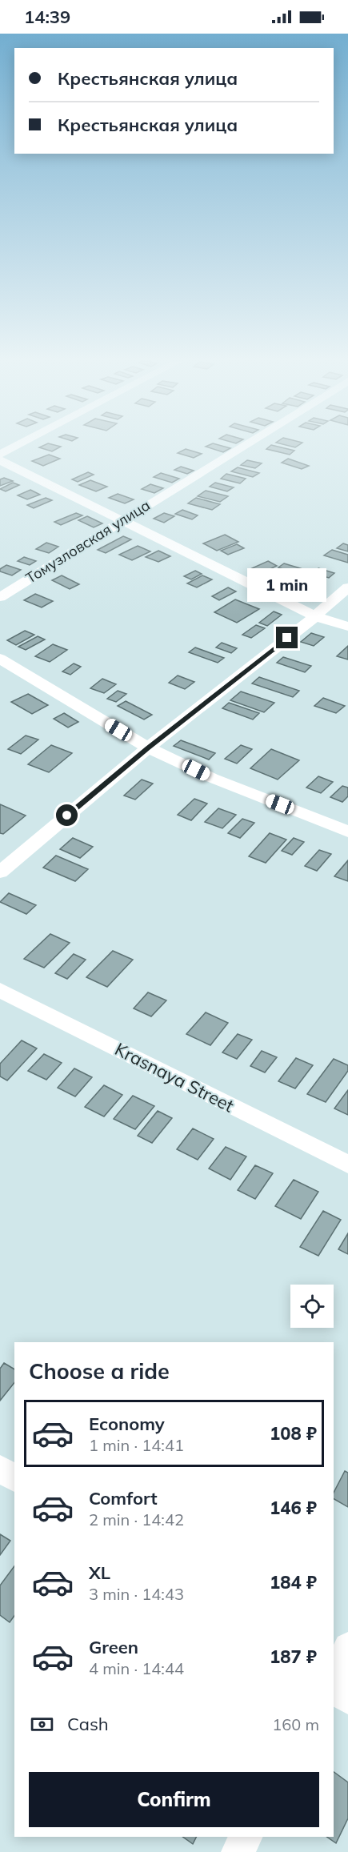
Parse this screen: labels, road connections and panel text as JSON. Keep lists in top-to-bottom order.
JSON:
{
  "streets": {
    "street": ["Томузловская улица", "Krasnaya Street"]
  },
  "page": {
    "status": "14:39",
    "banner": ["Крестьянская улица", "Крестьянская улица"],
    "bubble": "1 min",
    "heading": "Choose a ride",
    "list": [
      {
        "name": "Economy",
        "note": "1 min · 14:41",
        "value": "108 ₽"
      },
      {
        "name": "Comfort",
        "note": "2 min · 14:42",
        "value": "146 ₽"
      },
      {
        "name": "XL",
        "note": "3 min · 14:43",
        "value": "184 ₽"
      },
      {
        "name": "Green",
        "note": "4 min · 14:44",
        "value": "187 ₽"
      }
    ],
    "pay": ["Cash", "160 m"],
    "buttons": "Confirm"
  }
}
